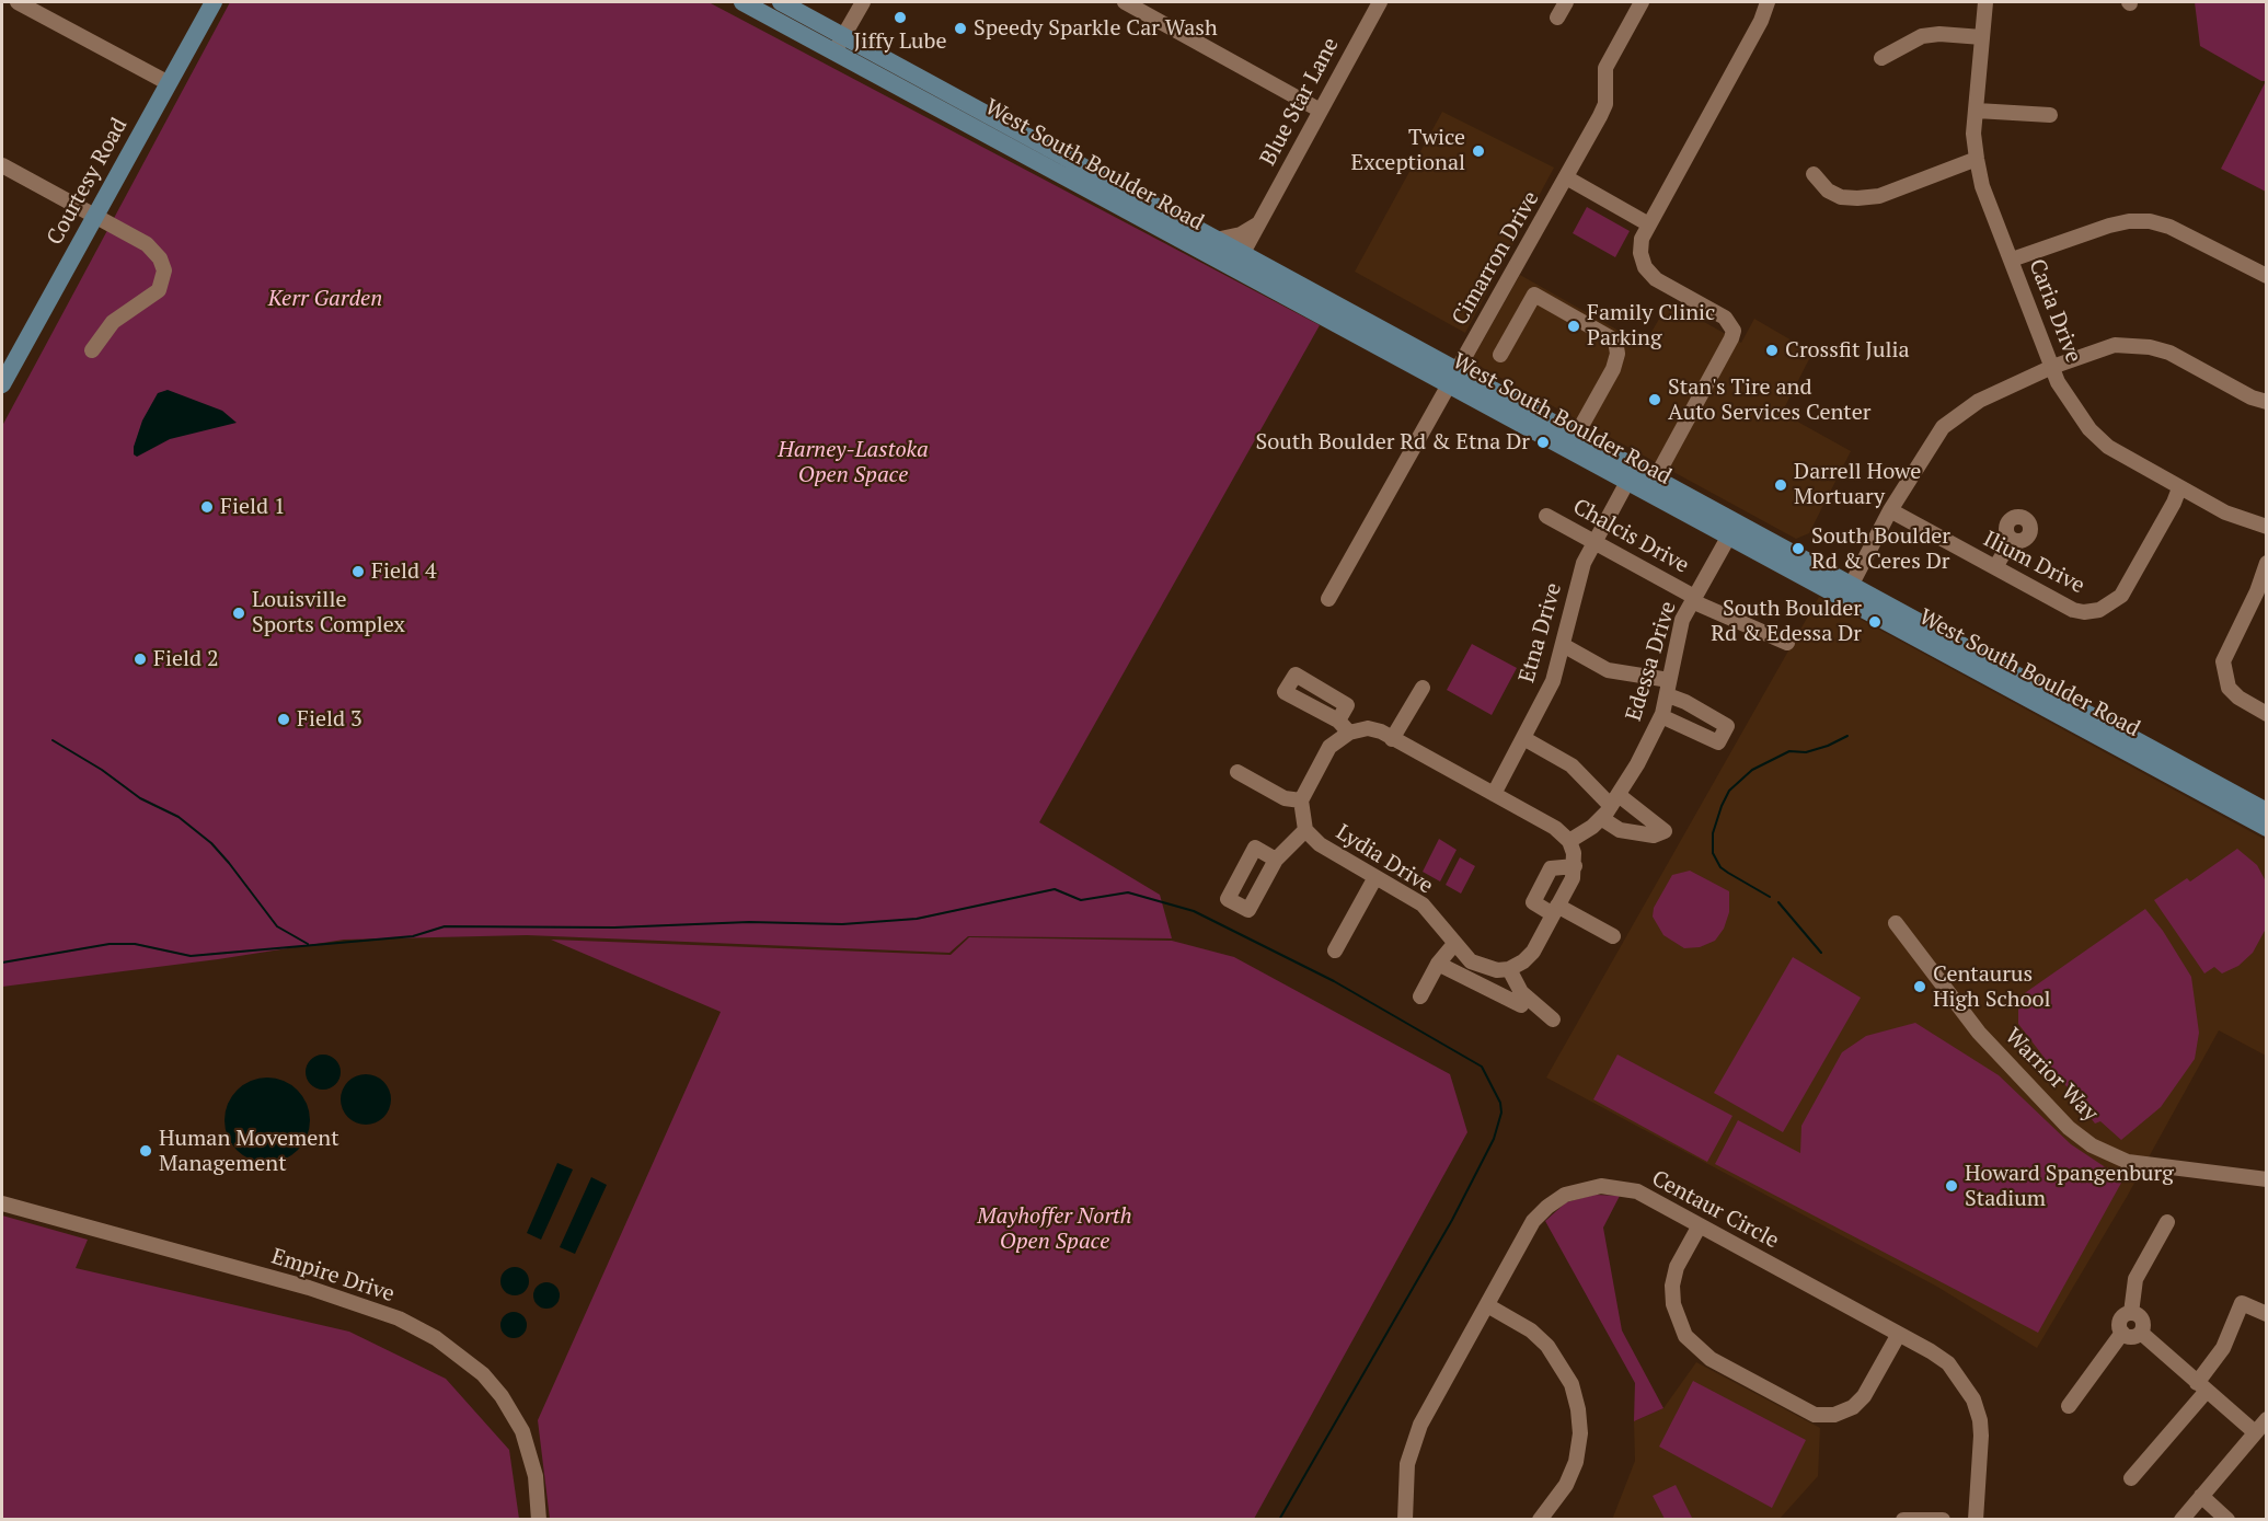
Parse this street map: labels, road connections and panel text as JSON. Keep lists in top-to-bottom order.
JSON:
{
  "streets": {
    "main road": ["West South Boulder Road", "Courtesy Road"],
    "street": [
      "Blue Star Lane",
      "Cimarron Drive",
      "Caria Drive",
      "Chalcis Drive",
      "Ilium Drive",
      "Etna Drive",
      "Edessa Drive",
      "Lydia Drive",
      "Warrior Way",
      "Centaur Circle",
      "Empire Drive"
    ]
  },
  "crossings": [
    ["Blue Star Lane", "West South Boulder Road"],
    ["West South Boulder Road", "Cimarron Drive"],
    ["West South Boulder Road", "Etna Drive"],
    ["West South Boulder Road", "Edessa Drive"],
    ["Caria Drive", "Ilium Drive"],
    ["Chalcis Drive", "Etna Drive"],
    ["Chalcis Drive", "Edessa Drive"]
  ],
  "parks": ["Kerr Garden", "Harney-Lastoka Open Space", "Mayhoffer North Open Space"],
  "places": [
    "Jiffy Lube",
    "Speedy Sparkle Car Wash",
    "Twice Exceptional",
    "Family Clinic Parking",
    "Crossfit Julia",
    "Stan's Tire and Auto Services Center",
    "South Boulder Rd & Etna Dr",
    "Darrell Howe Mortuary",
    "Field 1",
    "South Boulder Rd & Ceres Dr",
    "Field 4",
    "Louisville Sports Complex",
    "South Boulder Rd & Edessa Dr",
    "Field 2",
    "Field 3",
    "Centaurus High School",
    "Human Movement Management",
    "Howard Spangenburg Stadium"
  ]
}
